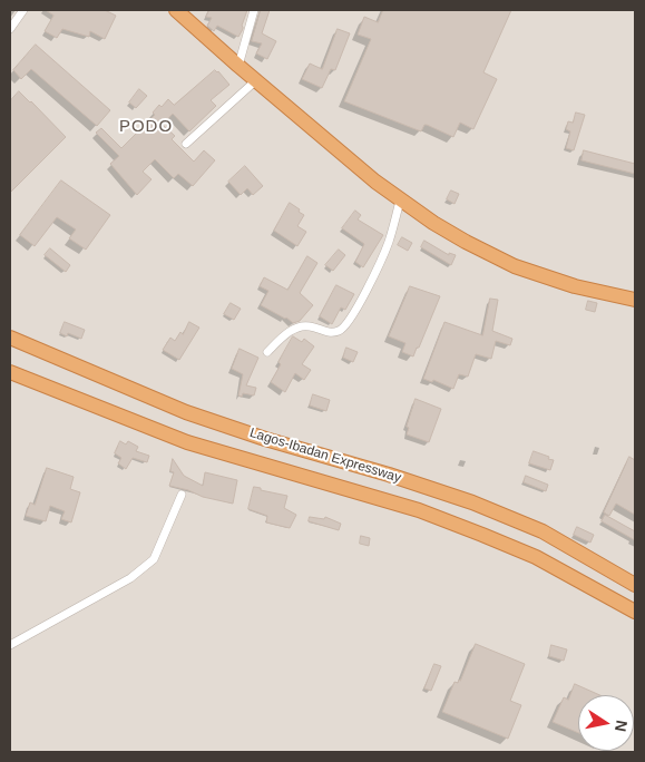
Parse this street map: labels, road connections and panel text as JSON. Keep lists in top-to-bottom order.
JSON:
{
  "streets": {
    "highway": ["Lagos-Ibadan Expressway"]
  },
  "districts": ["PODO"],
  "north": "right"
}
